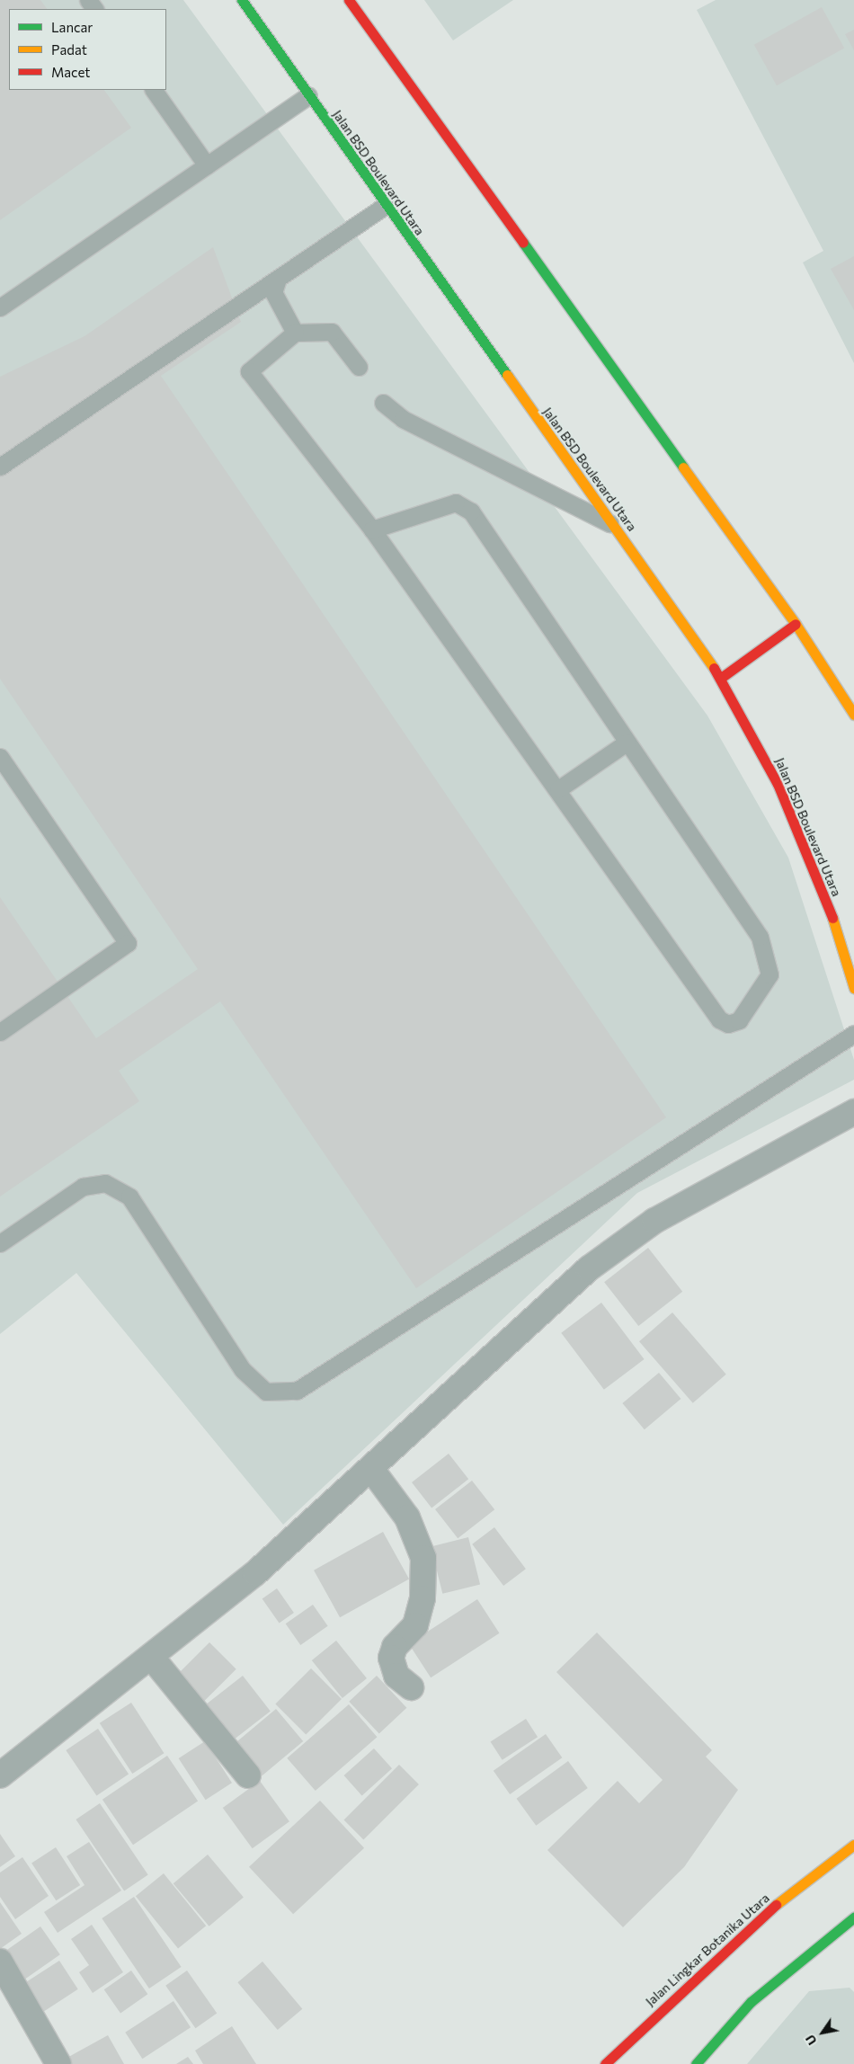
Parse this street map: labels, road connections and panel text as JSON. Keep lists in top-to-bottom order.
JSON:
{
  "streets": {
    "main road": ["Jalan BSD Boulevard Utara", "Jalan Lingkar Botanika Utara"]
  },
  "legend": ["Lancar", "Padat", "Macet"],
  "north": "bottom left"
}
